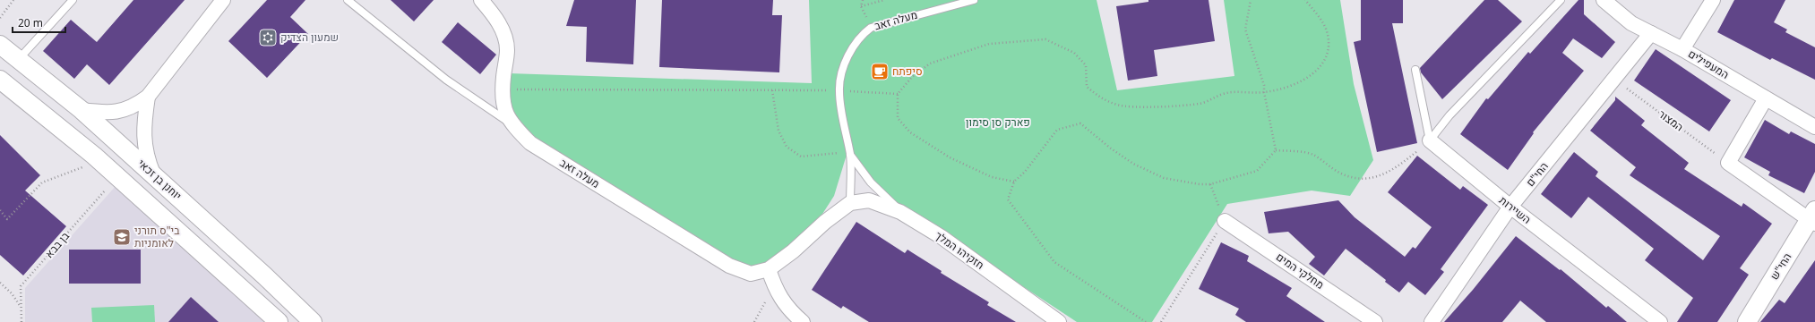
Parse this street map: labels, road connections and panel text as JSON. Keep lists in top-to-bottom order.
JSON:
{
  "streets": {
    "street": [
      "מעלה זאב",
      "המעפילים",
      "החי\"ם",
      "יוחנן בן זכאי",
      "השיירות",
      "חזקיהו המלך",
      "החי\"ש",
      "מחלקי המים"
    ],
    "path": ["המצור", "בן בבא"]
  },
  "crossings": [
    ["מעלה זאב", "חזקיהו המלך"],
    ["המעפילים", "החי\"ם"],
    ["המצור", "החי\"ם"],
    ["החי\"ם", "השיירות"]
  ],
  "parks": ["פארק סן סימון"],
  "places": {
    "synagogue": ["שמעון הצדיק"],
    "cafe": ["סיפתח"],
    "school or university": ["בי\"ס תורני לאומניות"]
  },
  "scale_bar": "20 m"
}
